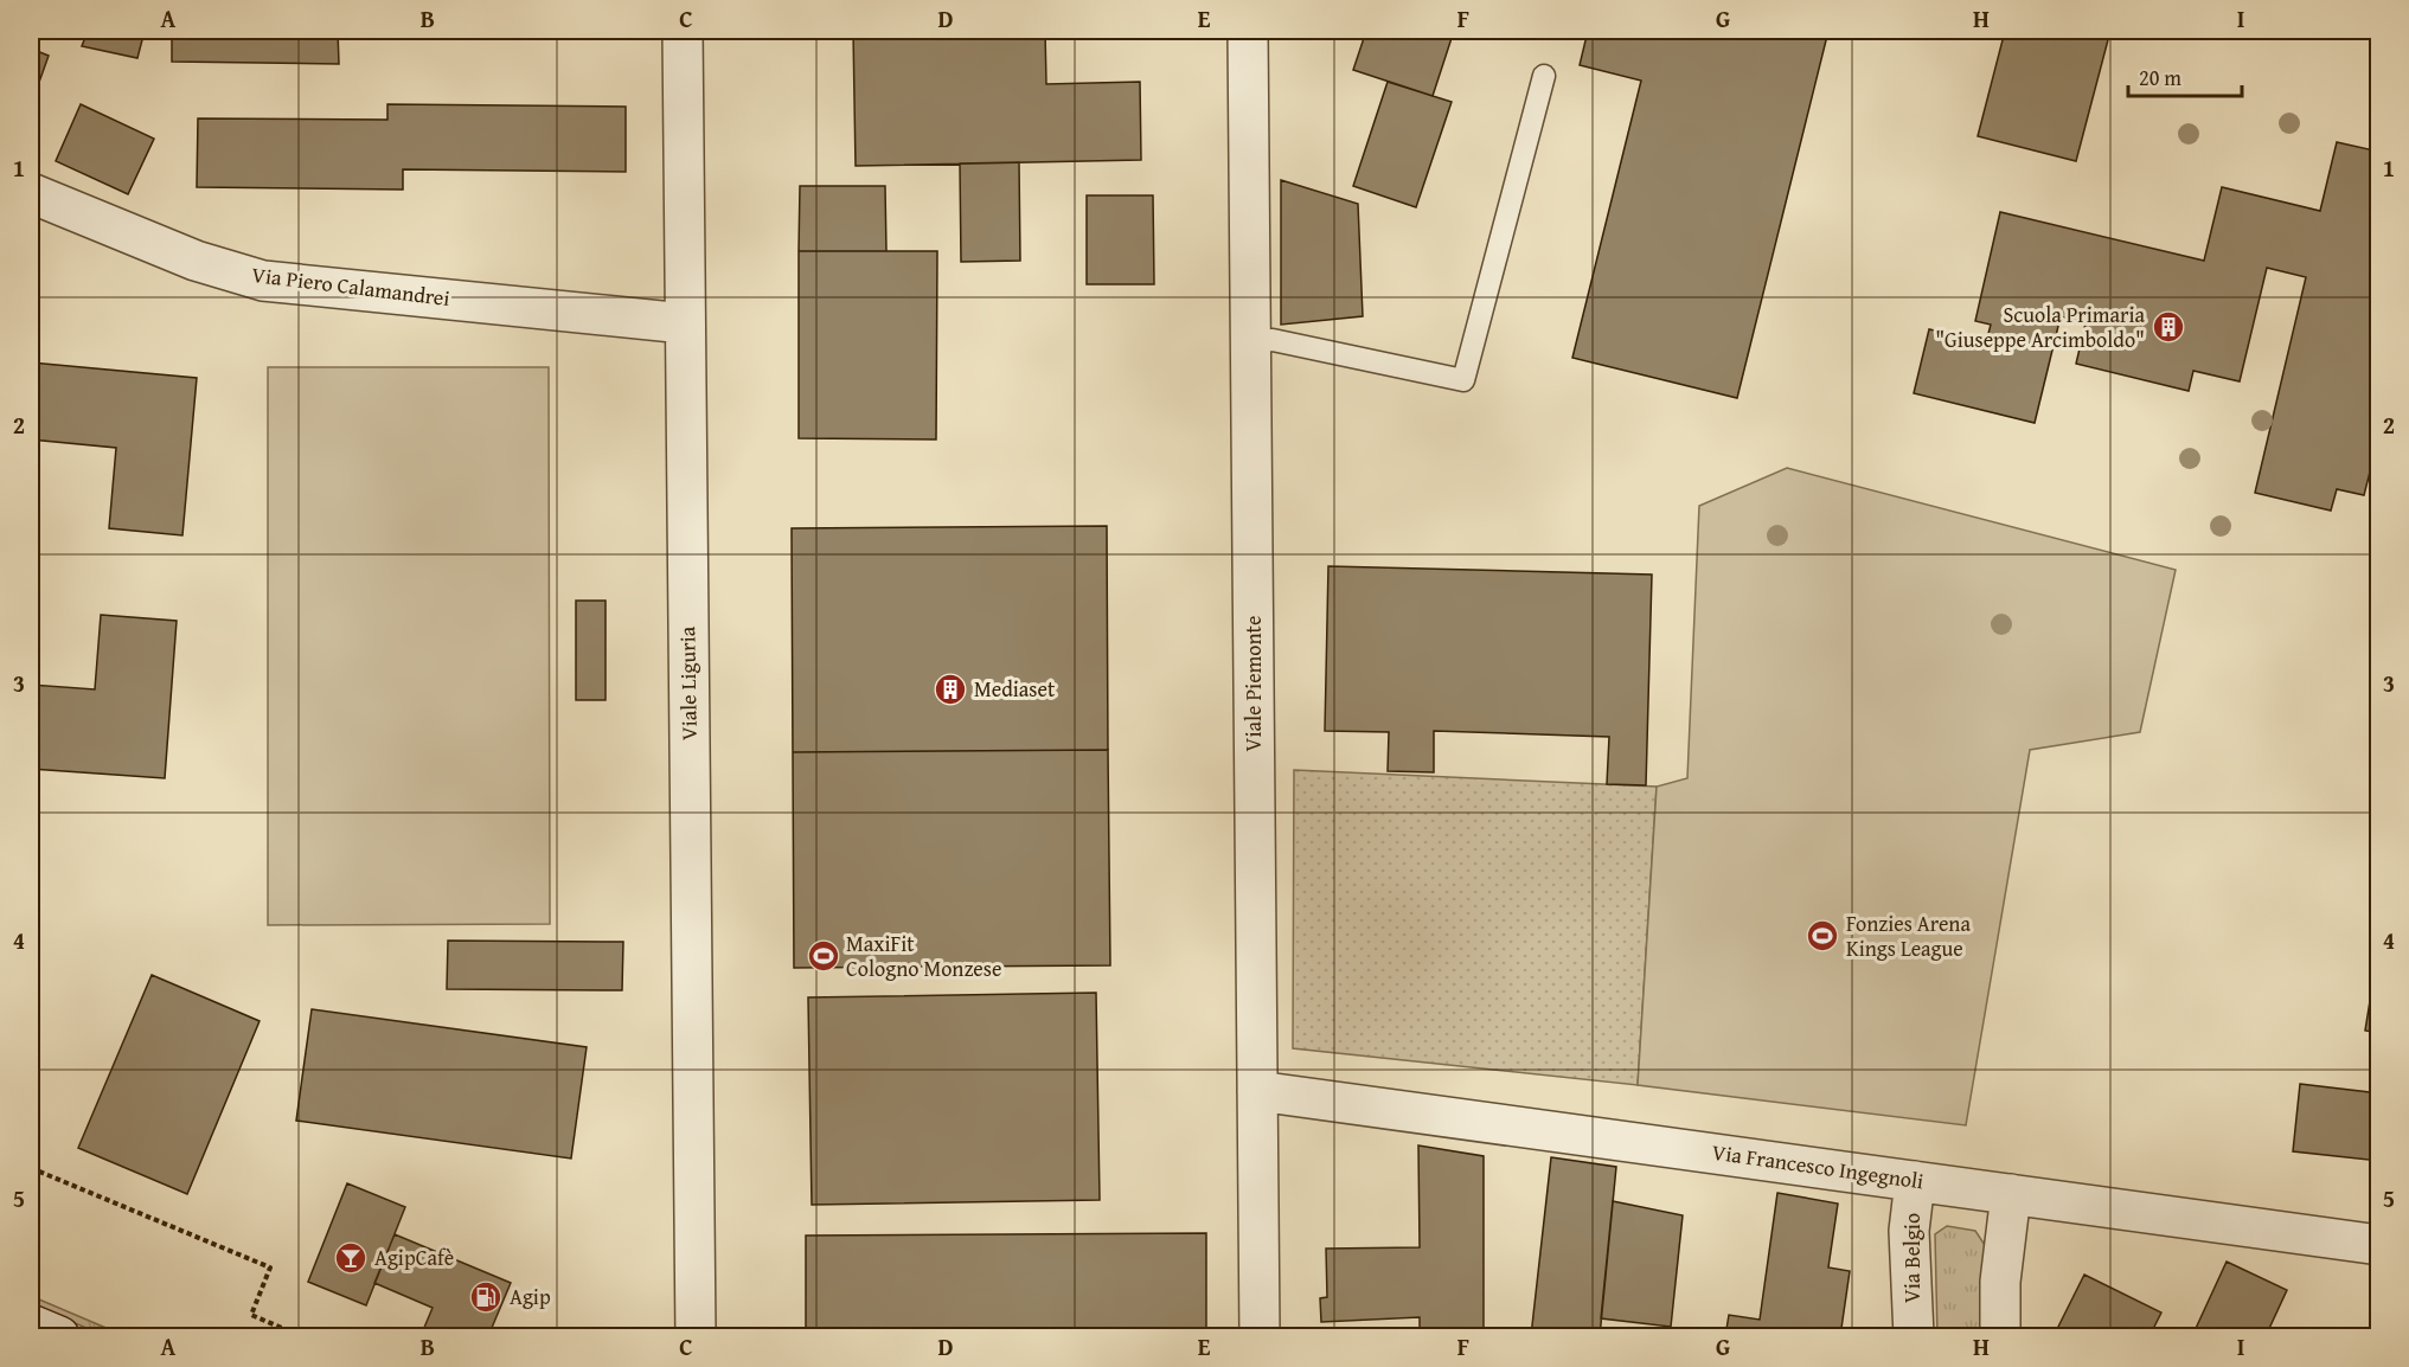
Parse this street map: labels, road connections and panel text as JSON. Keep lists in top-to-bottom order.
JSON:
{
  "streets": {
    "street": [
      "Via Piero Calamandrei",
      "Viale Liguria",
      "Viale Piemonte",
      "Via Francesco Ingegnoli",
      "Via Belgio"
    ]
  },
  "crossings": [
    ["Via Piero Calamandrei", "Viale Liguria"],
    ["Viale Piemonte", "Via Francesco Ingegnoli"],
    ["Via Francesco Ingegnoli", "Via Belgio"]
  ],
  "places": {
    "building": ["Scuola Primaria \"Giuseppe Arcimboldo\"", "Mediaset"],
    "sports": ["Fonzies Arena Kings League", "MaxiFit Cologno Monzese"],
    "bar": ["AgipCafè"],
    "fuel station": ["Agip"]
  },
  "scale_bar": "20 m",
  "grid": {
    "columns": [
      "A",
      "B",
      "C",
      "D",
      "E",
      "F",
      "G",
      "H",
      "I"
    ],
    "rows": [
      "1",
      "2",
      "3",
      "4",
      "5"
    ]
  }
}
